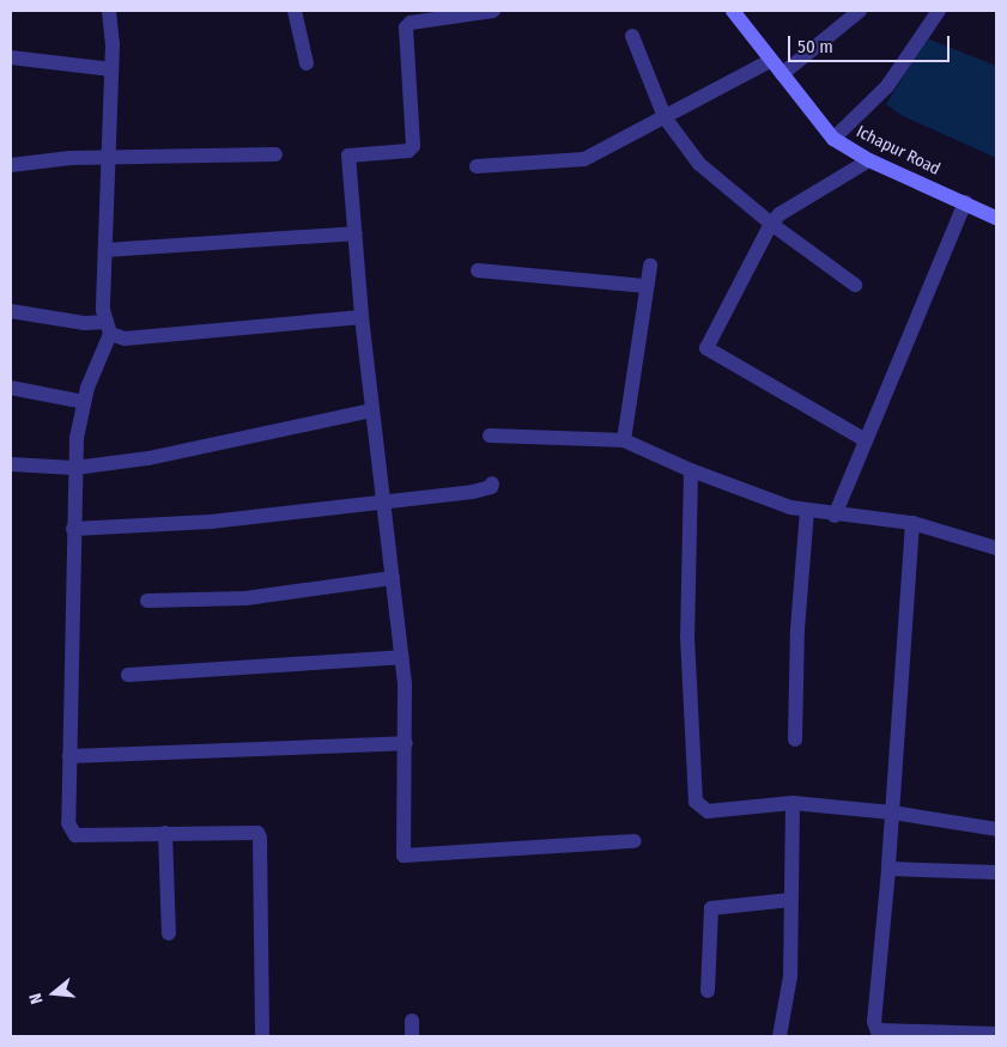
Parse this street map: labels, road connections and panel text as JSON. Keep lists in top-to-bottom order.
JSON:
{
  "streets": {
    "street": ["Ichapur Road"]
  },
  "scale_bar": "50 m",
  "north": "left"
}
